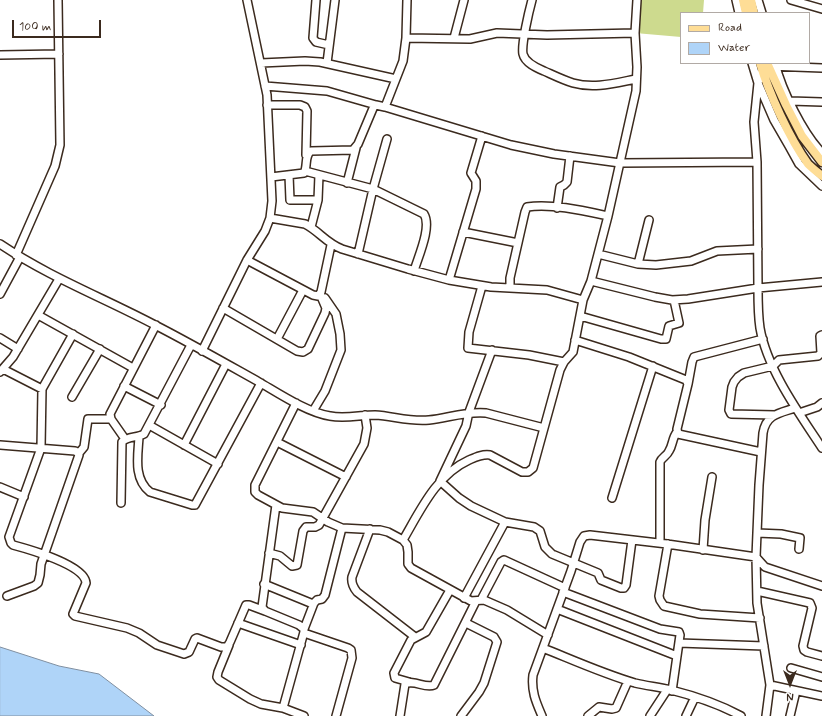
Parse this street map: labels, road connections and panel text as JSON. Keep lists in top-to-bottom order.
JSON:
{
  "legend": ["Road", "Water"],
  "scale_bar": "100 m",
  "north": "bottom"
}
